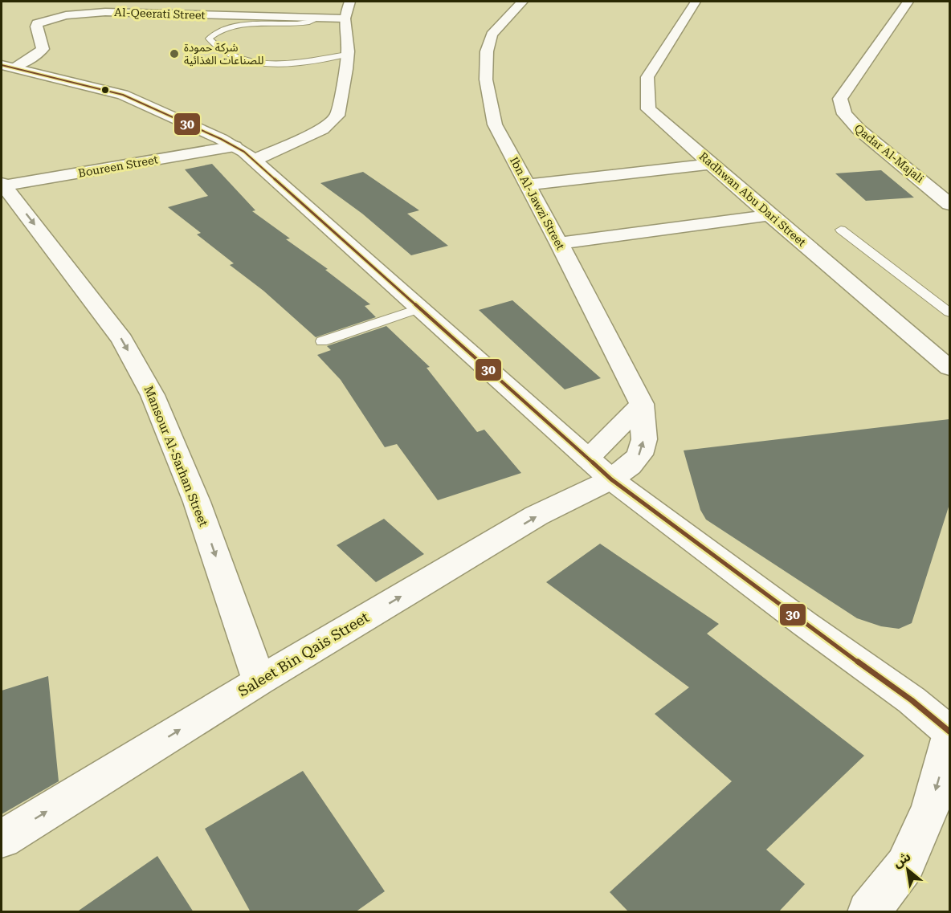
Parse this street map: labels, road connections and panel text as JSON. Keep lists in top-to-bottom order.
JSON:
{
  "streets": {
    "street": [
      "Al-Qeerati Street",
      "Qadar Al-Majali",
      "Boureen Street",
      "Radhwan Abu Dari Street",
      "Ibn Al-Jawzi Street",
      "Mansour Al-Sarhan Street",
      "Saleet Bin Qais Street"
    ]
  },
  "crossings": [
    ["Al-Qeerati Street", "Boureen Street"],
    ["Boureen Street", "Mansour Al-Sarhan Street"],
    ["Ibn Al-Jawzi Street", "Saleet Bin Qais Street"],
    ["Mansour Al-Sarhan Street", "Saleet Bin Qais Street"]
  ],
  "one_way": ["Mansour Al-Sarhan Street", "Saleet Bin Qais Street"],
  "places": ["شركة حمودة للصناعات الغذائية"],
  "lines": ["transit line 30"],
  "north": "top left"
}
